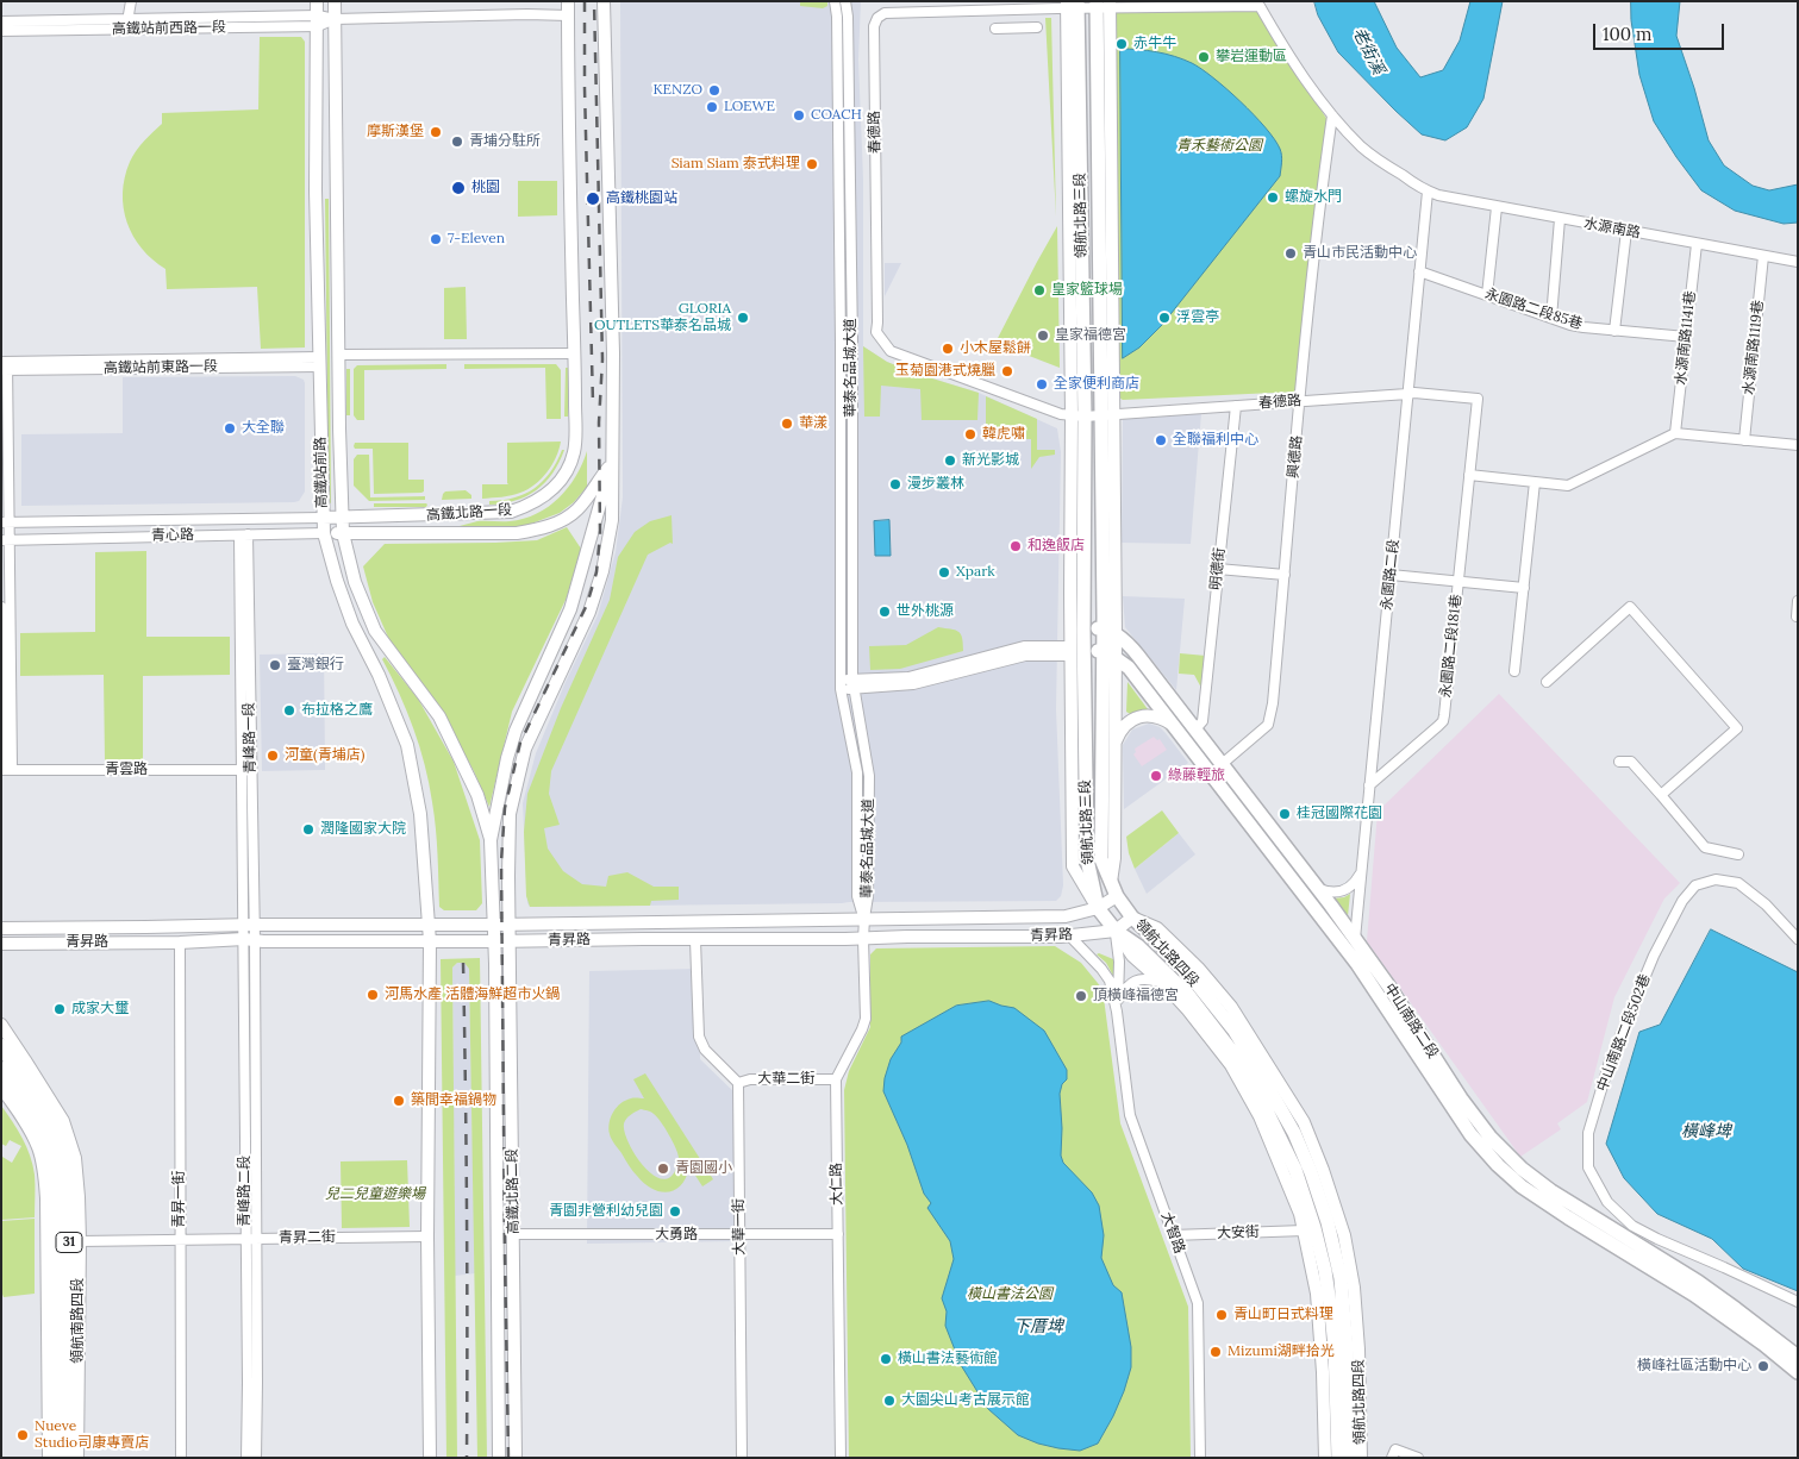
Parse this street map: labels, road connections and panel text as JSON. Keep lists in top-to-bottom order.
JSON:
{
  "streets": {
    "main road": [
      "領航北路三段",
      "領航北路四段",
      "中山南路二段",
      "31",
      "領航南路四段"
    ],
    "street": [
      "高鐵站前西路一段",
      "春德路",
      "水源南路",
      "永園路二段85巷",
      "水源南路1141巷",
      "水源南路1119巷",
      "高鐵站前東路一段",
      "華泰名品城大道",
      "興德路",
      "高鐵站前路",
      "高鐵北路一段",
      "青心路",
      "明德街",
      "永園路二段",
      "永園路二段181巷",
      "青峰路一段",
      "青雲路",
      "青昇路",
      "中山南路二段502巷",
      "大華二街",
      "大仁路",
      "青峰路二段",
      "高鐵北路二段",
      "青昇一街",
      "大華一街",
      "大智路",
      "大安街",
      "大勇路",
      "青昇二街"
    ]
  },
  "crossings": [
    ["高鐵站前西路一段", "高鐵站前路"],
    ["高鐵站前西路一段", "高鐵北路一段"],
    ["春德路", "領航北路三段"],
    ["春德路", "水源南路"],
    ["春德路", "興德路"],
    ["春德路", "明德街"],
    ["春德路", "永園路二段"],
    ["春德路", "永園路二段181巷"],
    ["領航北路三段", "青昇路"],
    ["領航北路三段", "領航北路四段"],
    ["領航北路三段", "中山南路二段"],
    ["水源南路", "水源南路1141巷"],
    ["水源南路", "水源南路1119巷"],
    ["水源南路", "永園路二段"],
    ["永園路二段85巷", "水源南路1141巷"],
    ["永園路二段85巷", "永園路二段"],
    ["高鐵站前東路一段", "高鐵站前路"],
    ["華泰名品城大道", "青昇路"],
    ["華泰名品城大道", "大仁路"],
    ["興德路", "中山南路二段"],
    ["高鐵站前路", "高鐵北路一段"],
    ["高鐵站前路", "青心路"],
    ["高鐵站前路", "青昇路"],
    ["高鐵北路一段", "青心路"],
    ["青心路", "青峰路一段"],
    ["明德街", "中山南路二段"],
    ["永園路二段", "永園路二段181巷"],
    ["永園路二段", "中山南路二段"],
    ["青峰路一段", "青雲路"],
    ["青峰路一段", "青昇路"],
    ["青峰路一段", "青峰路二段"],
    ["青昇路", "領航北路四段"],
    ["青昇路", "大仁路"],
    ["青昇路", "青峰路二段"],
    ["青昇路", "高鐵北路二段"],
    ["青昇路", "青昇一街"],
    ["青昇路", "大智路"],
    ["領航北路四段", "大智路"],
    ["領航北路四段", "大安街"],
    ["大華二街", "大仁路"],
    ["大華二街", "大華一街"],
    ["大仁路", "大勇路"],
    ["青峰路二段", "青昇二街"],
    ["高鐵北路二段", "大勇路"],
    ["青昇一街", "青昇二街"],
    ["大華一街", "大勇路"],
    ["大智路", "大安街"],
    ["青昇二街", "領航南路四段"]
  ],
  "water": ["老街溪", "橫峰埤", "下厝埤"],
  "parks": ["青禾藝術公園", "兒二兒童遊樂場", "橫山書法公園"],
  "places": [
    "赤牛牛",
    "攀岩運動區",
    "KENZO",
    "LOEWE",
    "COACH",
    "摩斯漢堡",
    "青埔分駐所",
    "Siam Siam 泰式料理",
    "桃園",
    "螺旋水門",
    "高鐵桃園站",
    "7-Eleven",
    "青山市民活動中心",
    "皇家籃球場",
    "GLORIA OUTLETS華泰名品城",
    "浮雲亭",
    "皇家福德宮",
    "小木屋鬆餅",
    "玉菊園港式燒臘",
    "全家便利商店",
    "華漾",
    "大全聯",
    "韓虎嘯",
    "全聯福利中心",
    "新光影城",
    "漫步叢林",
    "和逸飯店",
    "Xpark",
    "世外桃源",
    "臺灣銀行",
    "布拉格之鷹",
    "河童(青埔店)",
    "綠藤輕旅",
    "桂冠國際花園",
    "潤隆國家大院",
    "河馬水產 活體海鮮超市火鍋",
    "頂橫峰福德宮",
    "成家大璽",
    "築間幸福鍋物",
    "青園國小",
    "青園非營利幼兒園",
    "青山町日式料理",
    "Mizumi湖畔拾光",
    "橫山書法藝術館",
    "橫峰社區活動中心",
    "大園尖山考古展示館",
    "Nueve Studio司康專賣店"
  ],
  "scale_bar": "100 m"
}
